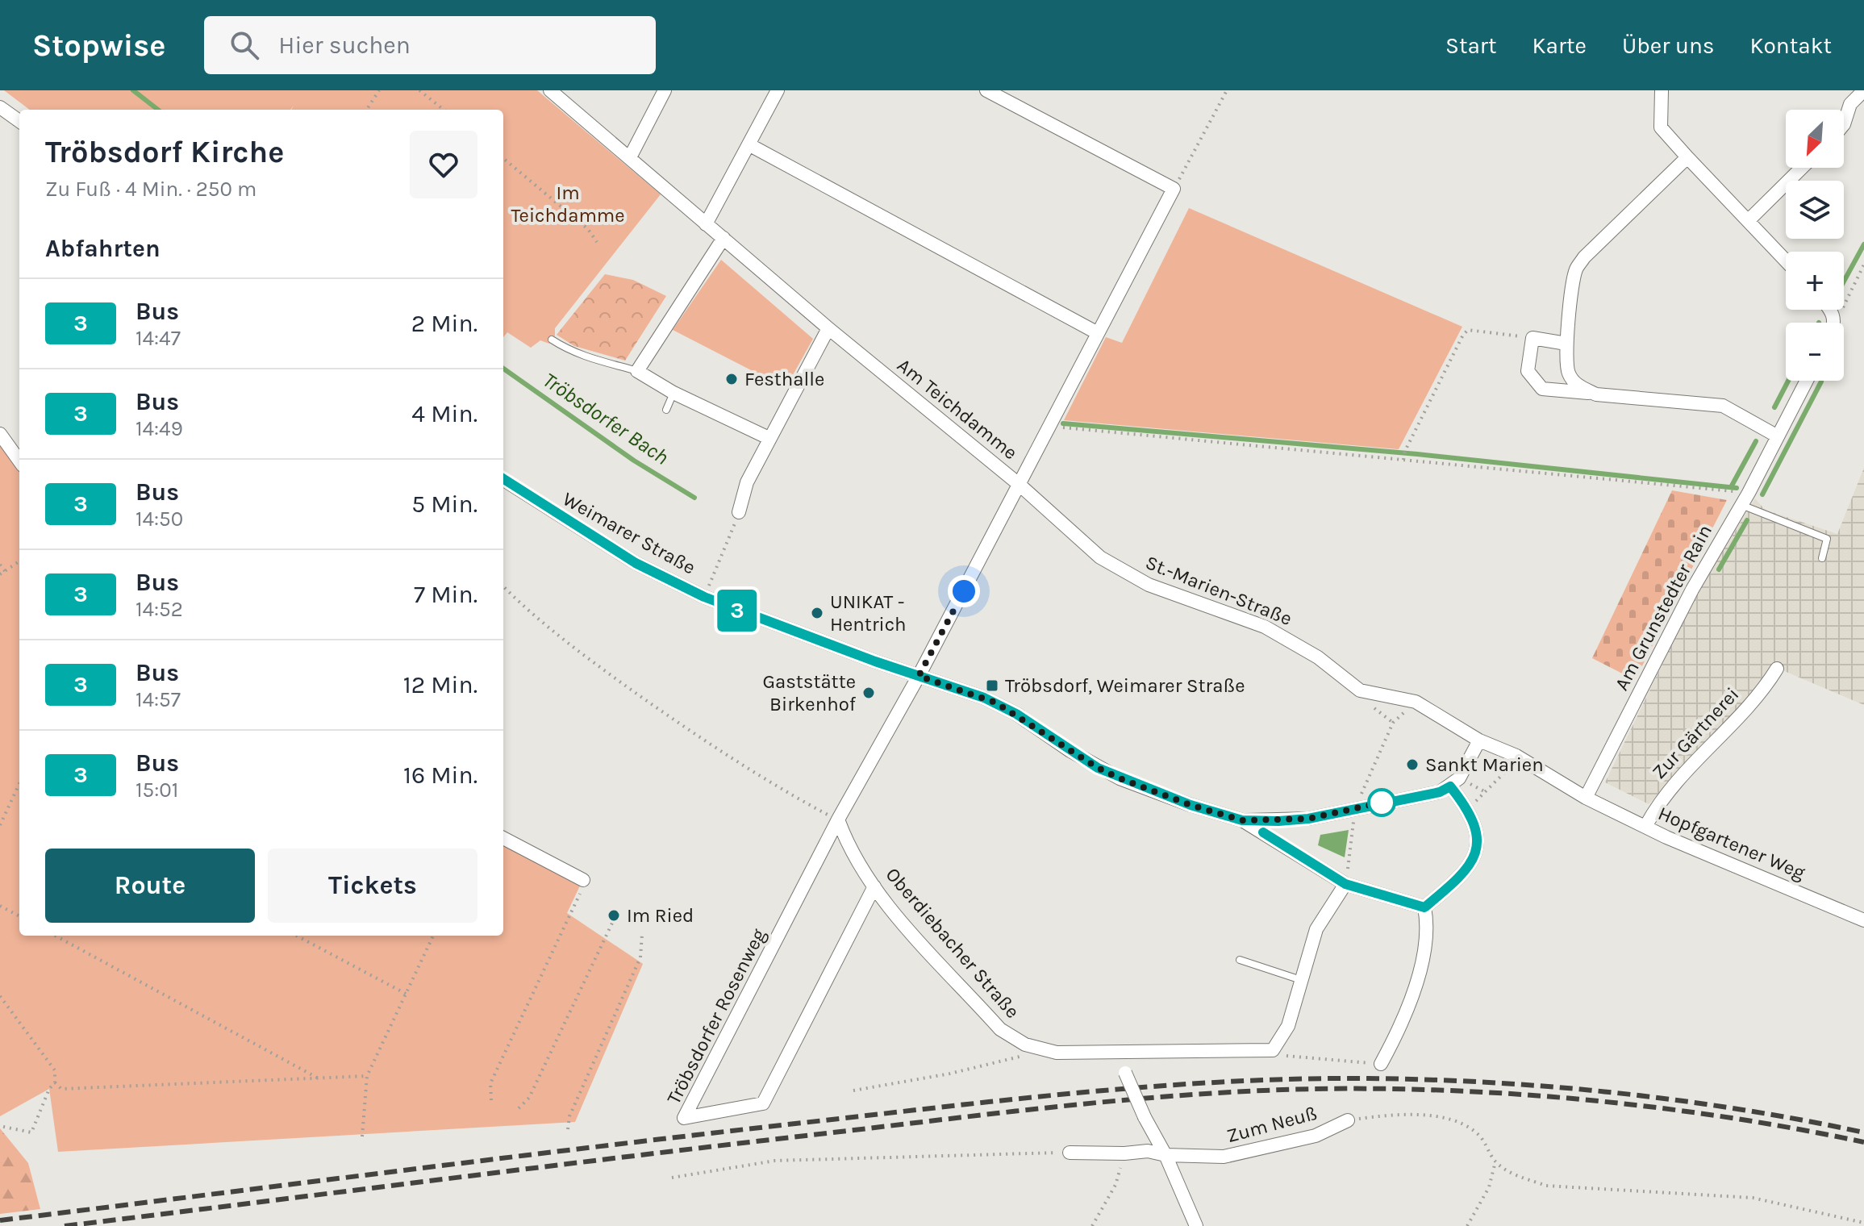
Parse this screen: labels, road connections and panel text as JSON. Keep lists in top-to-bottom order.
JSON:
{
  "streets": {
    "street": [
      "Am Teichdamme",
      "Weimarer Straße",
      "St.-Marien-Straße",
      "Am Grunstedter Rain",
      "Zur Gärtnerei",
      "Hopfgartener Weg",
      "Oberdiebacher Straße",
      "Tröbsdorfer Rosenweg",
      "Zum Neuß"
    ]
  },
  "crossings": [
    ["Am Teichdamme", "St.-Marien-Straße"],
    ["St.-Marien-Straße", "Am Grunstedter Rain"],
    ["St.-Marien-Straße", "Hopfgartener Weg"],
    ["Am Grunstedter Rain", "Hopfgartener Weg"],
    ["Zur Gärtnerei", "Hopfgartener Weg"],
    ["Oberdiebacher Straße", "Tröbsdorfer Rosenweg"]
  ],
  "water": ["Tröbsdorfer Bach"],
  "parks": ["Im Teichdamme"],
  "places": {
    "other": [
      "Festhalle",
      "UNIKAT - Hentrich",
      "Gaststätte Birkenhof",
      "Sankt Marien",
      "Im Ried"
    ],
    "transit": ["Tröbsdorf, Weimarer Straße"]
  },
  "lines": ["bus line 3"],
  "north": "bottom left",
  "page": {
    "header": "Stopwise",
    "search": "Hier suchen",
    "nav": [
      "Start",
      "Karte",
      "Über uns",
      "Kontakt"
    ],
    "on_map": "3",
    "map_buttons": ["+", "−"],
    "heading": [
      ["Tröbsdorf Kirche", "Zu Fuß · 4 Min. · 250 m"],
      "Abfahrten"
    ],
    "list": [
      {
        "mark": "3",
        "name": "Bus",
        "note": "14:47",
        "value": "2 Min."
      },
      {
        "mark": "3",
        "name": "Bus",
        "note": "14:49",
        "value": "4 Min."
      },
      {
        "mark": "3",
        "name": "Bus",
        "note": "14:50",
        "value": "5 Min."
      },
      {
        "mark": "3",
        "name": "Bus",
        "note": "14:52",
        "value": "7 Min."
      },
      {
        "mark": "3",
        "name": "Bus",
        "note": "14:57",
        "value": "12 Min."
      },
      {
        "mark": "3",
        "name": "Bus",
        "note": "15:01",
        "value": "16 Min."
      }
    ],
    "buttons": ["Route", "Tickets"]
  }
}
